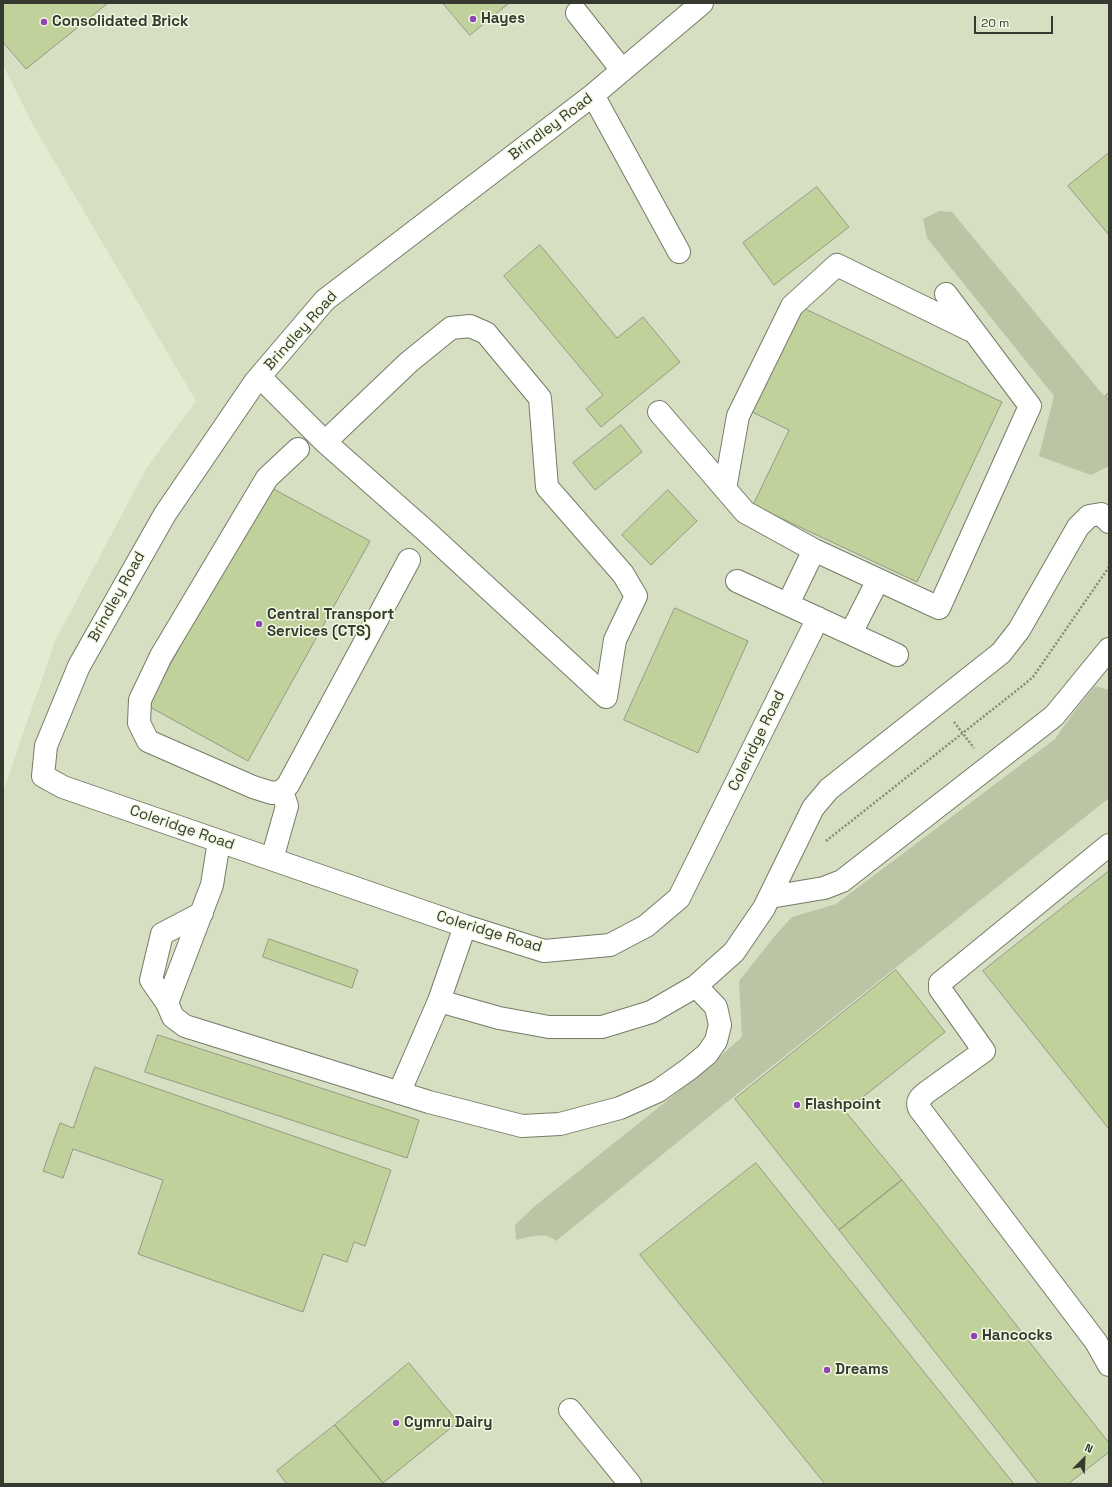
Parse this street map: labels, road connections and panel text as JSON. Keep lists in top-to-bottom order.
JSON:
{
  "streets": {
    "street": ["Brindley Road", "Coleridge Road"]
  },
  "crossings": [
    ["Brindley Road", "Coleridge Road"]
  ],
  "places": [
    "Hayes",
    "Consolidated Brick",
    "Central Transport Services (CTS)",
    "Flashpoint",
    "Hancocks",
    "Dreams",
    "Cymru Dairy"
  ],
  "scale_bar": "20 m",
  "north": "top right"
}
